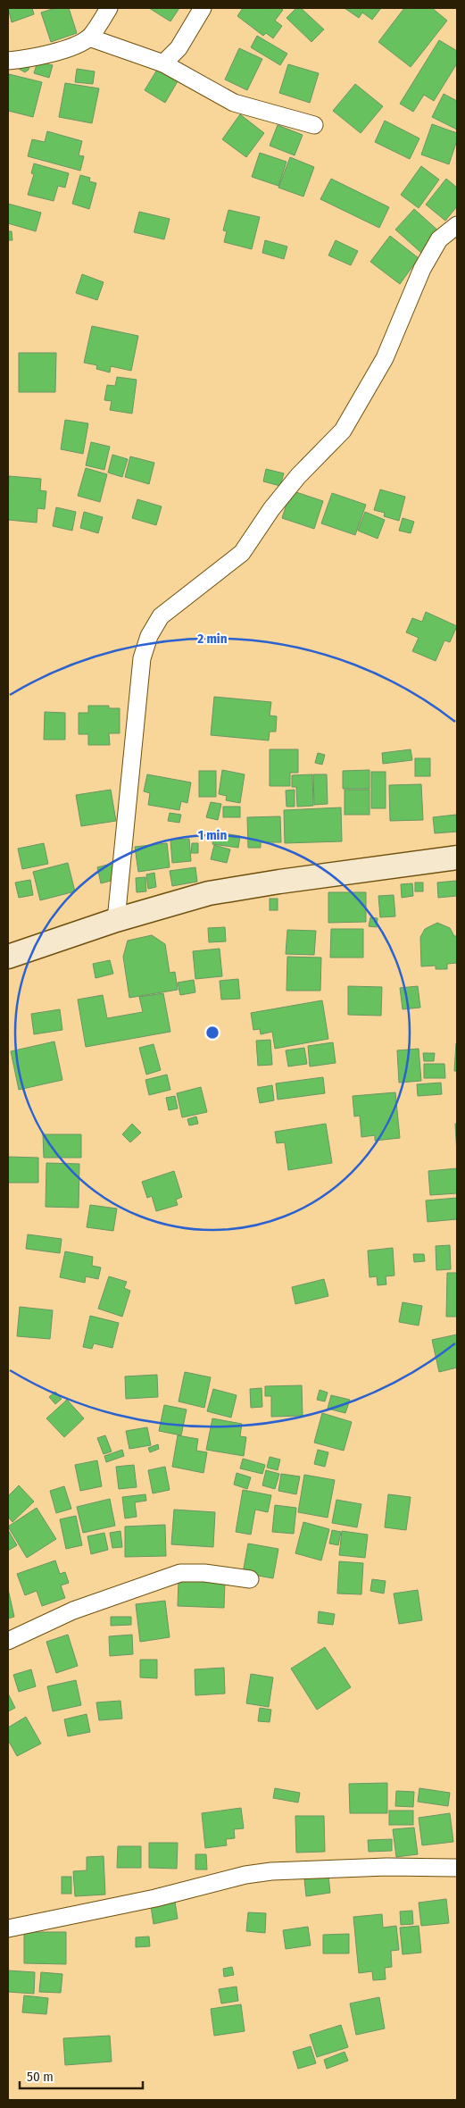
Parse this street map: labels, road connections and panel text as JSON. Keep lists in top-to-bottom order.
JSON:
{
  "scale_bar": "50 m",
  "rings": ["2 min", "1 min"]
}
